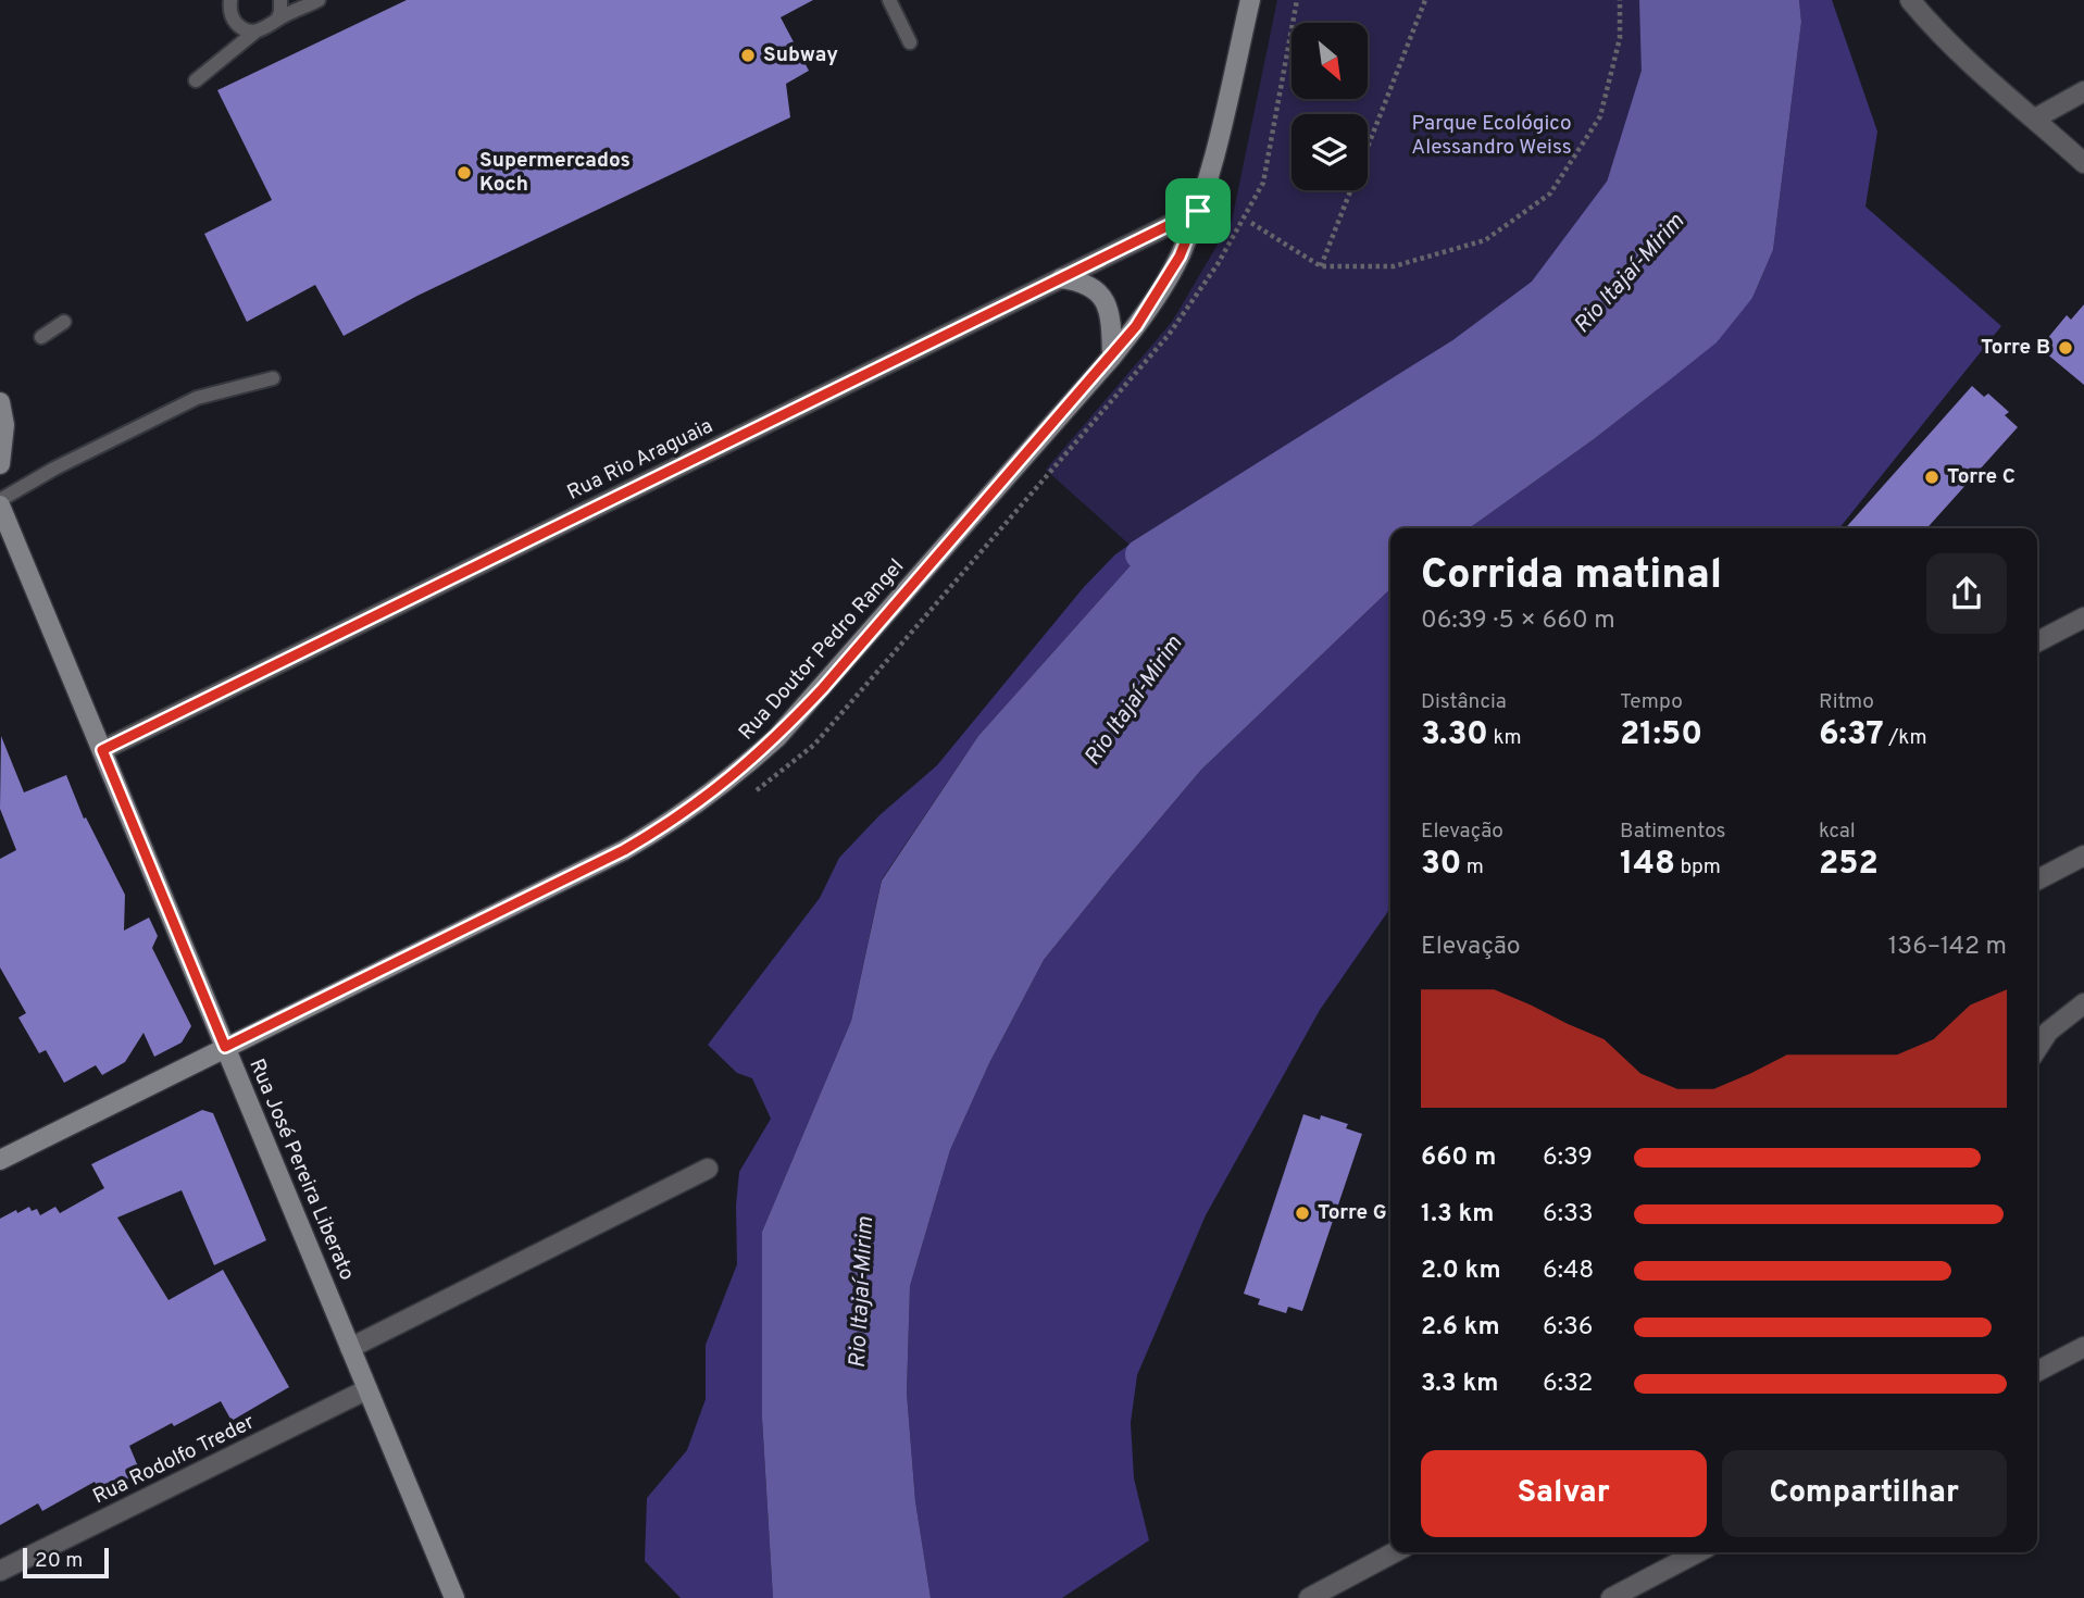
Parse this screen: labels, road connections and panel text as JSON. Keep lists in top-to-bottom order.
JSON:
{
  "streets": {
    "main road": ["Rua Doutor Pedro Rangel", "Rua José Pereira Liberato"],
    "street": ["Rua Rio Araguaia", "Rua Rodolfo Treder"]
  },
  "crossings": [
    ["Rua Rio Araguaia", "Rua Doutor Pedro Rangel"],
    ["Rua Rio Araguaia", "Rua José Pereira Liberato"],
    ["Rua Doutor Pedro Rangel", "Rua José Pereira Liberato"],
    ["Rua José Pereira Liberato", "Rua Rodolfo Treder"]
  ],
  "water": ["Rio Itajaí-Mirim"],
  "parks": ["Parque Ecológico Alessandro Weiss"],
  "places": [
    "Subway",
    "Supermercados Koch",
    "Torre B",
    "Torre C",
    "Torre G"
  ],
  "scale_bar": "20 m",
  "north": "bottom right",
  "page": {
    "heading": ["Corrida matinal", "06:39 · 5 × 660 m"],
    "stats": [
      ["Distância", "3.30 km"],
      ["Tempo", "21:50"],
      ["Ritmo", "6:37 /km"],
      ["Elevação", "30 m"],
      ["Batimentos", "148 bpm"],
      ["kcal", "252"]
    ],
    "chart": ["Elevação", "136–142 m"],
    "list": [
      {
        "name": "660 m",
        "note": "6:39"
      },
      {
        "name": "1.3 km",
        "note": "6:33"
      },
      {
        "name": "2.0 km",
        "note": "6:48"
      },
      {
        "name": "2.6 km",
        "note": "6:36"
      },
      {
        "name": "3.3 km",
        "note": "6:32"
      }
    ],
    "buttons": ["Salvar", "Compartilhar"],
    "scale": "20 m"
  }
}
